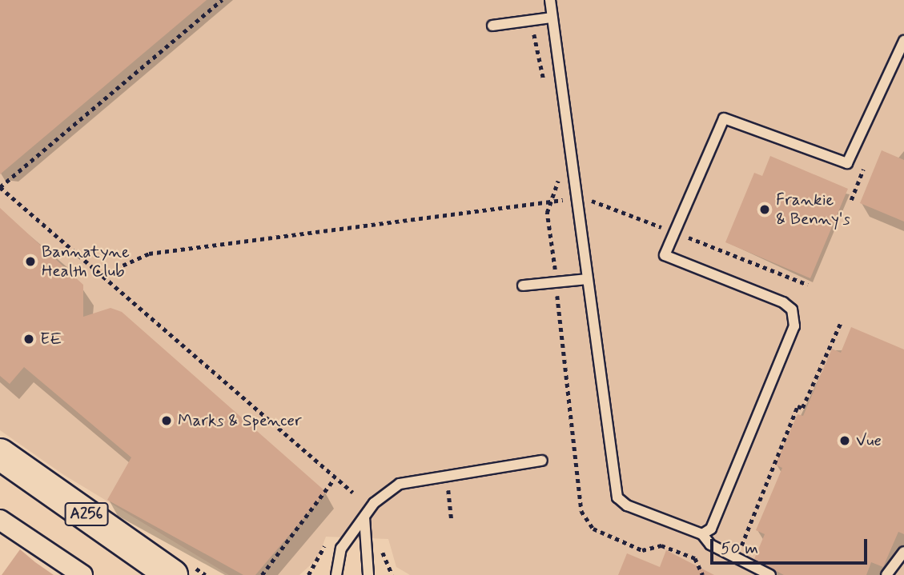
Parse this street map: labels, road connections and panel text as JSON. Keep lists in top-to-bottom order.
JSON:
{
  "streets": {
    "main road": ["A256"]
  },
  "places": [
    "Frankie & Benny's",
    "Bannatyne Health Club",
    "EE",
    "Marks & Spencer",
    "Vue"
  ],
  "scale_bar": "50 m"
}
